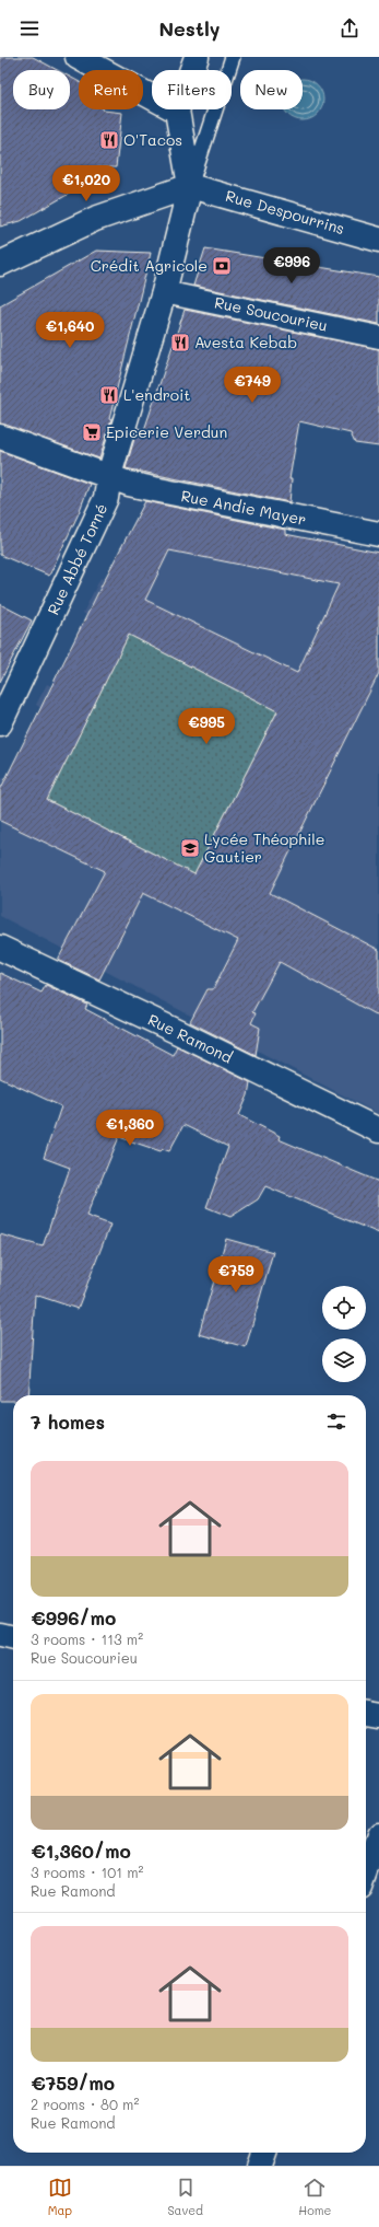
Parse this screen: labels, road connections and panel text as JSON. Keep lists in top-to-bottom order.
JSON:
{
  "streets": {
    "street": [
      "Rue Despourrins",
      "Rue Soucourieu",
      "Rue Andie Mayer",
      "Rue Abbé Torné",
      "Rue Ramond"
    ]
  },
  "crossings": [
    ["Rue Despourrins", "Rue Abbé Torné"],
    ["Rue Soucourieu", "Rue Abbé Torné"],
    ["Rue Andie Mayer", "Rue Abbé Torné"]
  ],
  "places": {
    "restaurant": ["O'Tacos", "Avesta Kebab", "L'endroit"],
    "bank": ["Crédit Agricole"],
    "supermarket": ["Epicerie Verdun"],
    "school or university": ["Lycée Théophile Gautier"]
  },
  "page": {
    "header": "Nestly",
    "chip": [
      "Buy",
      "Rent",
      "Filters",
      "New"
    ],
    "price": [
      "€1,020",
      "€996",
      "€1,640",
      "€749",
      "€995",
      "€1,360",
      "€759"
    ],
    "heading": "7 homes",
    "list": [
      {
        "name": "€996/mo",
        "note": "3 rooms · 113 m² · Rue Soucourieu"
      },
      {
        "name": "€1,360/mo",
        "note": "3 rooms · 101 m² · Rue Ramond"
      },
      {
        "name": "€759/mo",
        "note": "2 rooms · 80 m² · Rue Ramond"
      }
    ],
    "tabs": ["Map", "Saved", "Home"]
  }
}
